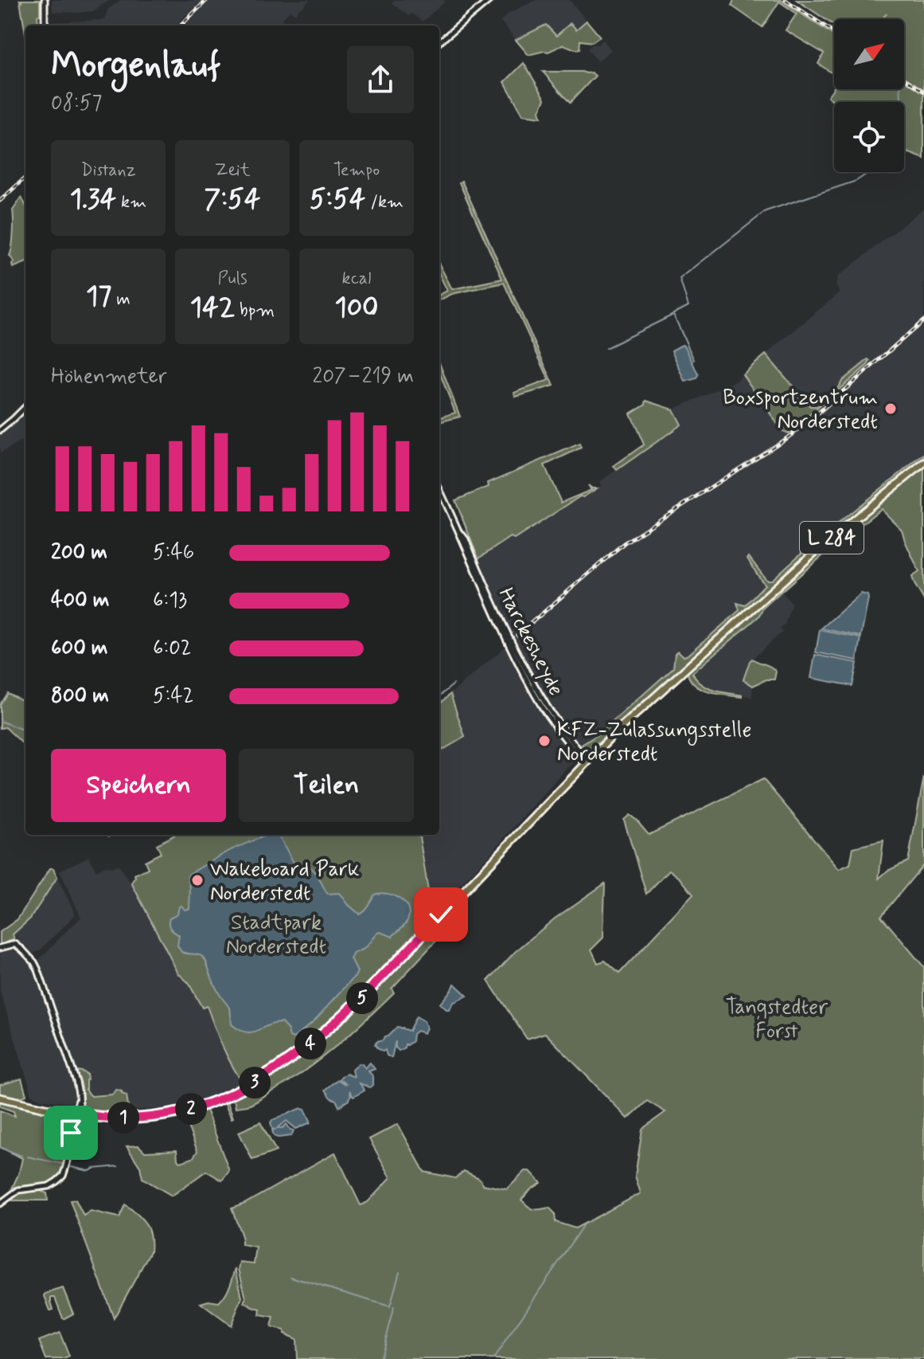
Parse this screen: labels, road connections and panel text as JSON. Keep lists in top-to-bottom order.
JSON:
{
  "streets": {
    "main road": ["L 284", "Harckesheyde"]
  },
  "crossings": [
    ["L 284", "Harckesheyde"]
  ],
  "parks": ["Stadtpark Norderstedt", "Tangstedter Forst"],
  "places": ["Boxsportzentrum Norderstedt", "KFZ-Zulassungsstelle Norderstedt", "Wakeboard Park Norderstedt"],
  "north": "top right",
  "page": {
    "heading": ["Morgenlauf", "08:57"],
    "stats": [
      ["Distanz", "1.34 km"],
      ["Zeit", "7:54"],
      ["Tempo", "5:54 /km"],
      ["17 m"],
      ["Puls", "142 bpm"],
      ["kcal", "100"]
    ],
    "chart": ["Höhenmeter", "207–219 m"],
    "list": [
      {
        "name": "200 m",
        "note": "5:46"
      },
      {
        "name": "400 m",
        "note": "6:13"
      },
      {
        "name": "600 m",
        "note": "6:02"
      },
      {
        "name": "800 m",
        "note": "5:42"
      }
    ],
    "buttons": ["Speichern", "Teilen"],
    "pins": [
      "5",
      "4",
      "3",
      "2",
      "1"
    ]
  }
}
